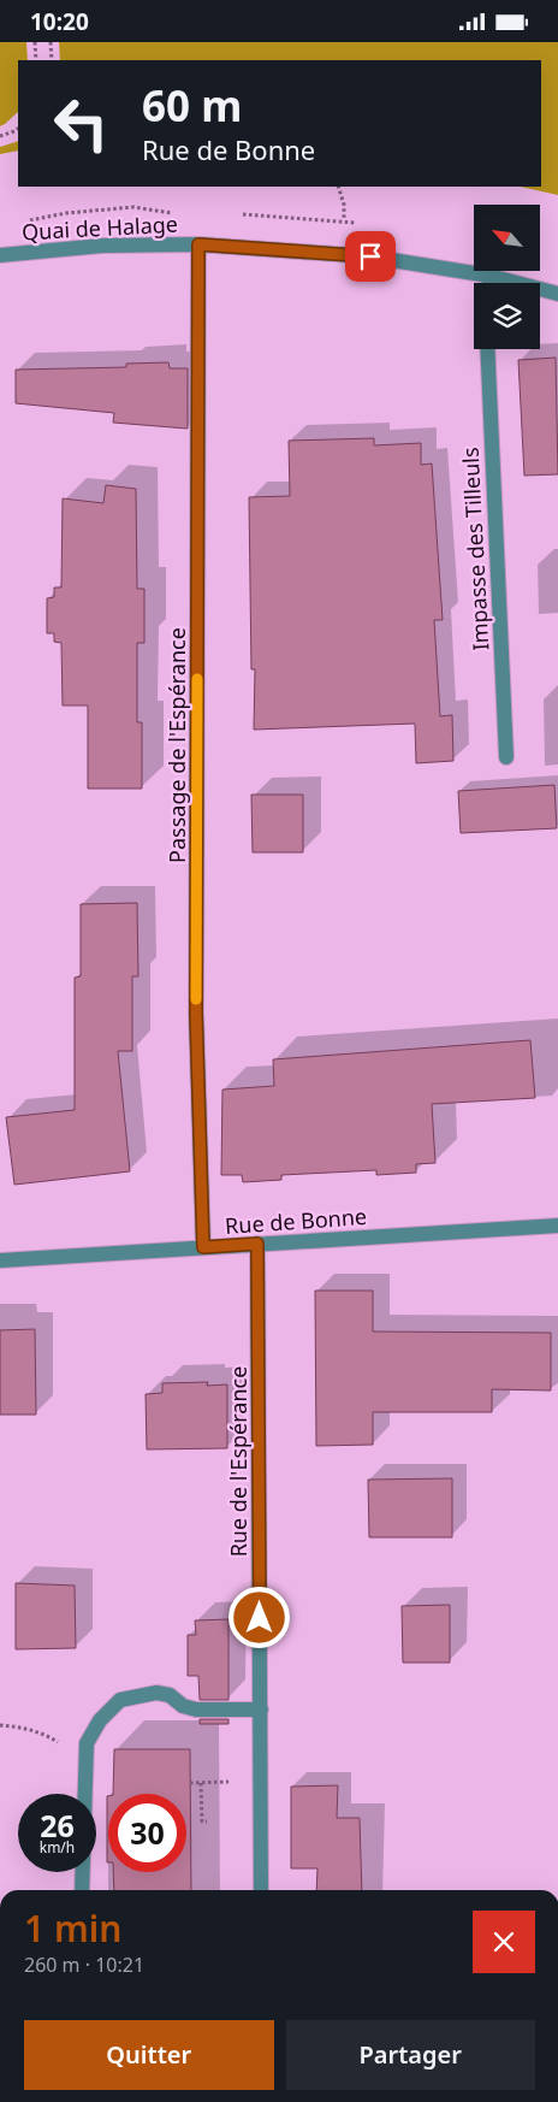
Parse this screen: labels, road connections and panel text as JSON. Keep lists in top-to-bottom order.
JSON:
{
  "streets": {
    "street": [
      "Quai de Halage",
      "Impasse des Tilleuls",
      "Passage de l'Espérance",
      "Rue de Bonne",
      "Rue de l'Espérance"
    ]
  },
  "crossings": [
    ["Quai de Halage", "Passage de l'Espérance"],
    ["Passage de l'Espérance", "Rue de Bonne"],
    ["Rue de Bonne", "Rue de l'Espérance"]
  ],
  "north": "top left",
  "page": {
    "status": "10:20",
    "turn": ["60 m", "Rue de Bonne"],
    "speed": "26 km/h",
    "limit": "30",
    "heading": ["1 min", "260 m · 10:21"],
    "buttons": ["Quitter", "Partager"]
  }
}
